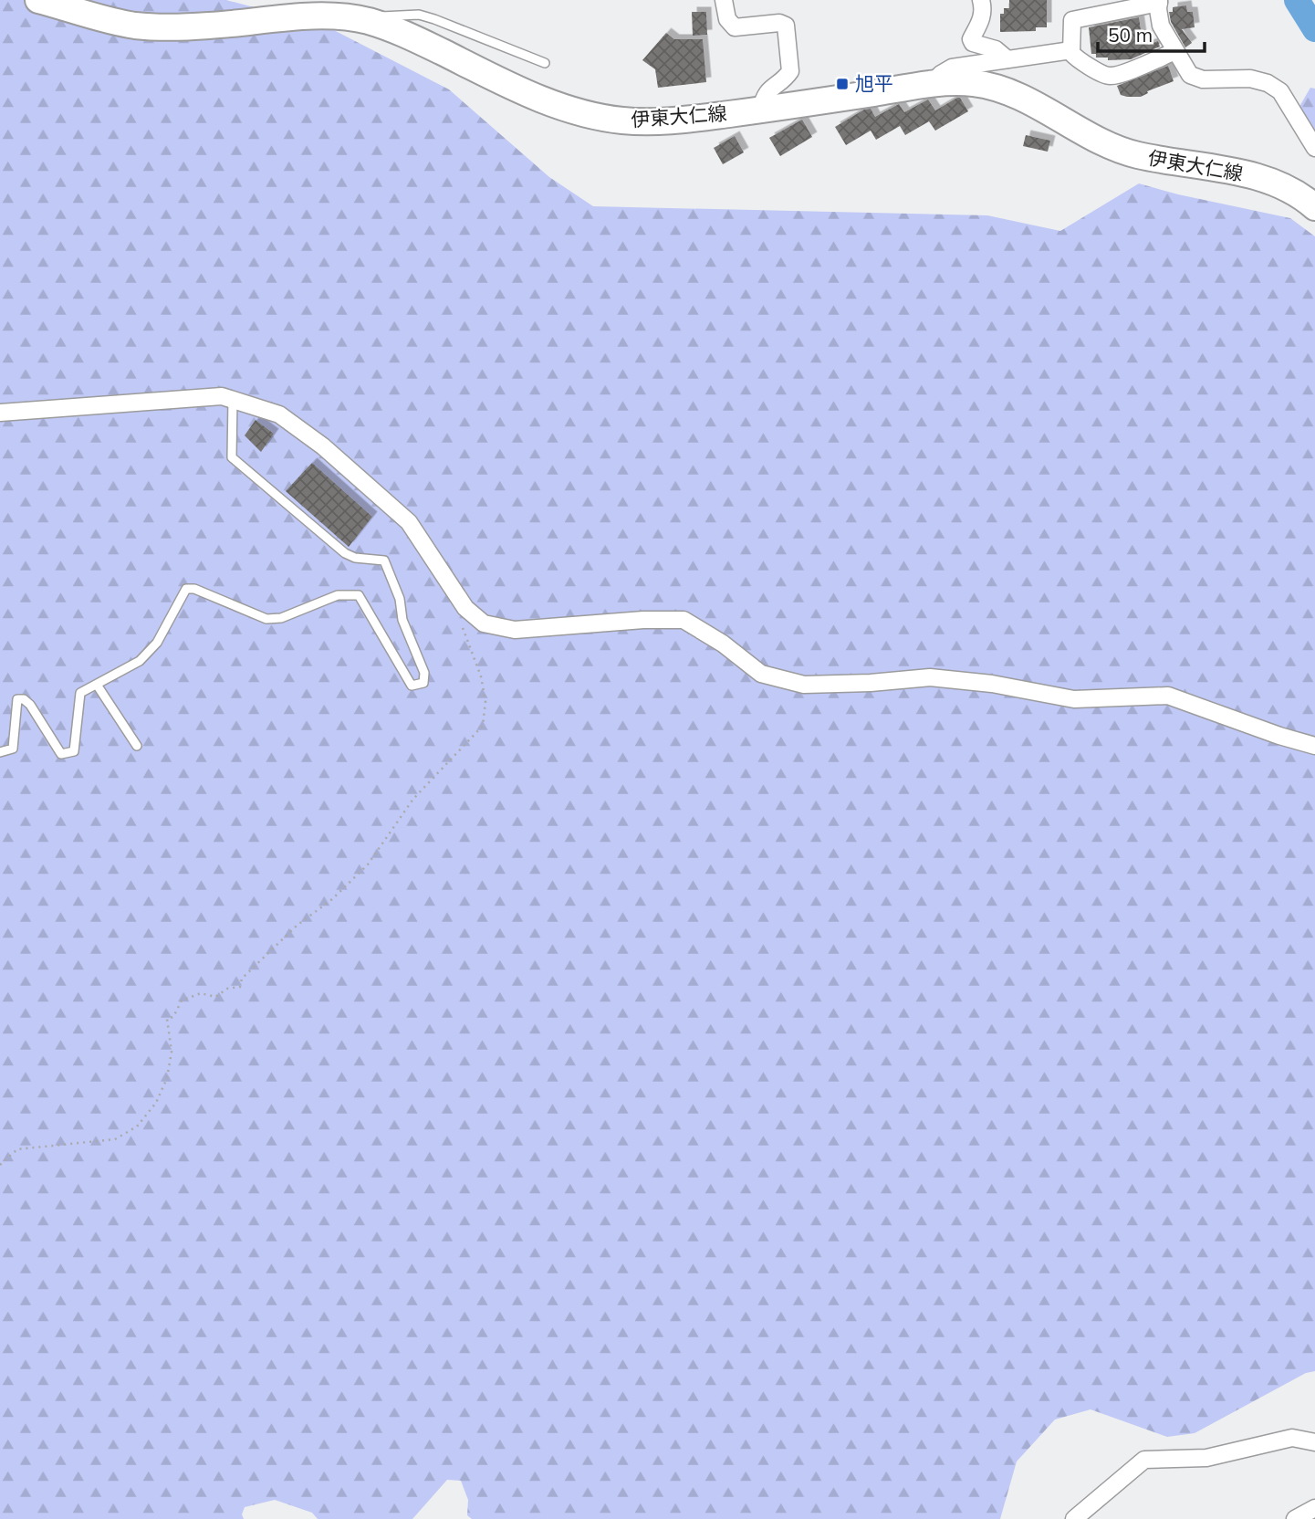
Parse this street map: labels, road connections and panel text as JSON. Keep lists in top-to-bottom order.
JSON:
{
  "streets": {
    "main road": ["伊東大仁線"]
  },
  "places": {
    "transit": ["旭平"]
  },
  "scale_bar": "50 m"
}
